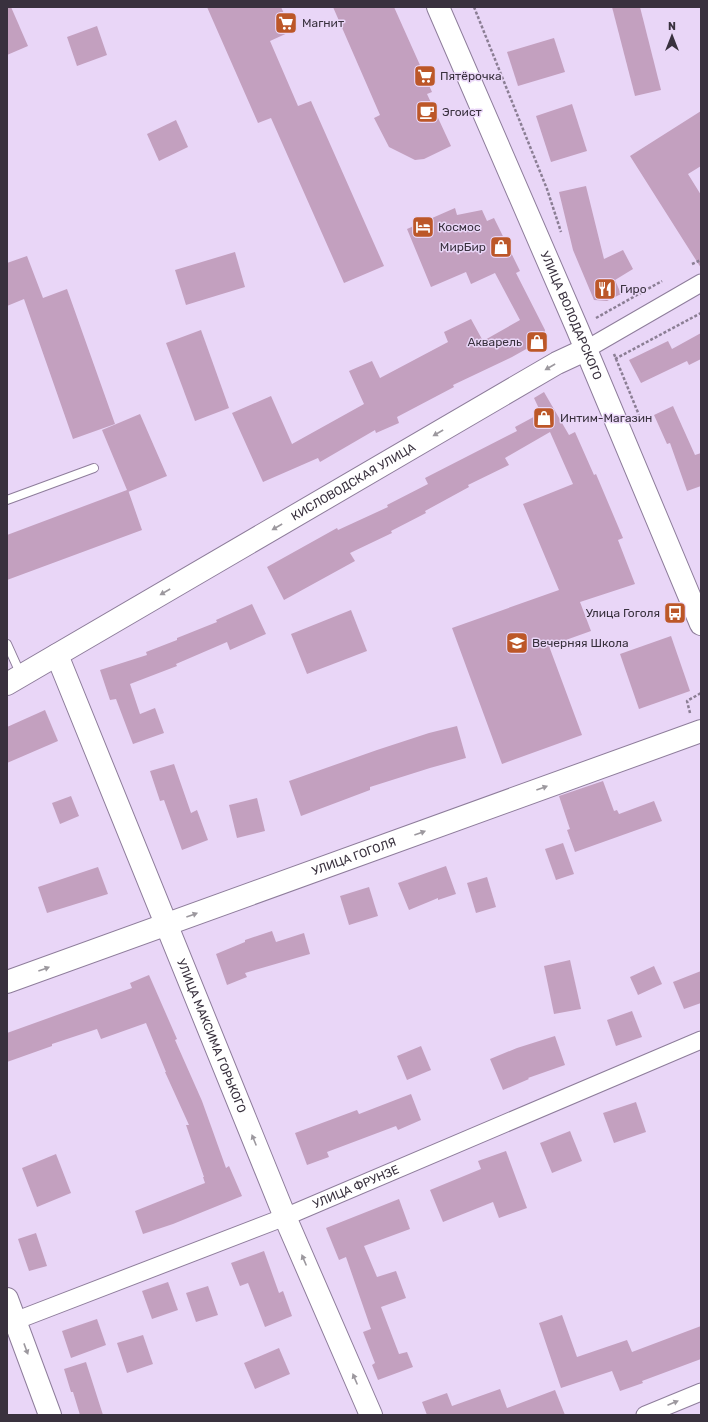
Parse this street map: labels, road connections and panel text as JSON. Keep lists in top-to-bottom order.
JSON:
{
  "streets": {
    "street": [
      "УЛИЦА ВОЛОДАРСКОГО",
      "КИСЛОВОДСКАЯ УЛИЦА",
      "УЛИЦА ГОГОЛЯ",
      "УЛИЦА МАКСИМА ГОРЬКОГО",
      "УЛИЦА ФРУНЗЕ"
    ]
  },
  "crossings": [
    ["УЛИЦА ВОЛОДАРСКОГО", "КИСЛОВОДСКАЯ УЛИЦА"],
    ["КИСЛОВОДСКАЯ УЛИЦА", "УЛИЦА МАКСИМА ГОРЬКОГО"],
    ["УЛИЦА ГОГОЛЯ", "УЛИЦА МАКСИМА ГОРЬКОГО"],
    ["УЛИЦА МАКСИМА ГОРЬКОГО", "УЛИЦА ФРУНЗЕ"]
  ],
  "one_way": ["КИСЛОВОДСКАЯ УЛИЦА", "УЛИЦА ГОГОЛЯ", "УЛИЦА МАКСИМА ГОРЬКОГО"],
  "places": {
    "supermarket": ["Магнит", "Пятёрочка"],
    "cafe": ["Эгоист"],
    "hotel": ["Космос"],
    "shop": ["МирБир", "Акварель", "Интим-Магазин"],
    "restaurant": ["Гиро"],
    "bus stop": ["Улица Гоголя"],
    "school or university": ["Вечерняя Школа"]
  },
  "north": "top"
}
